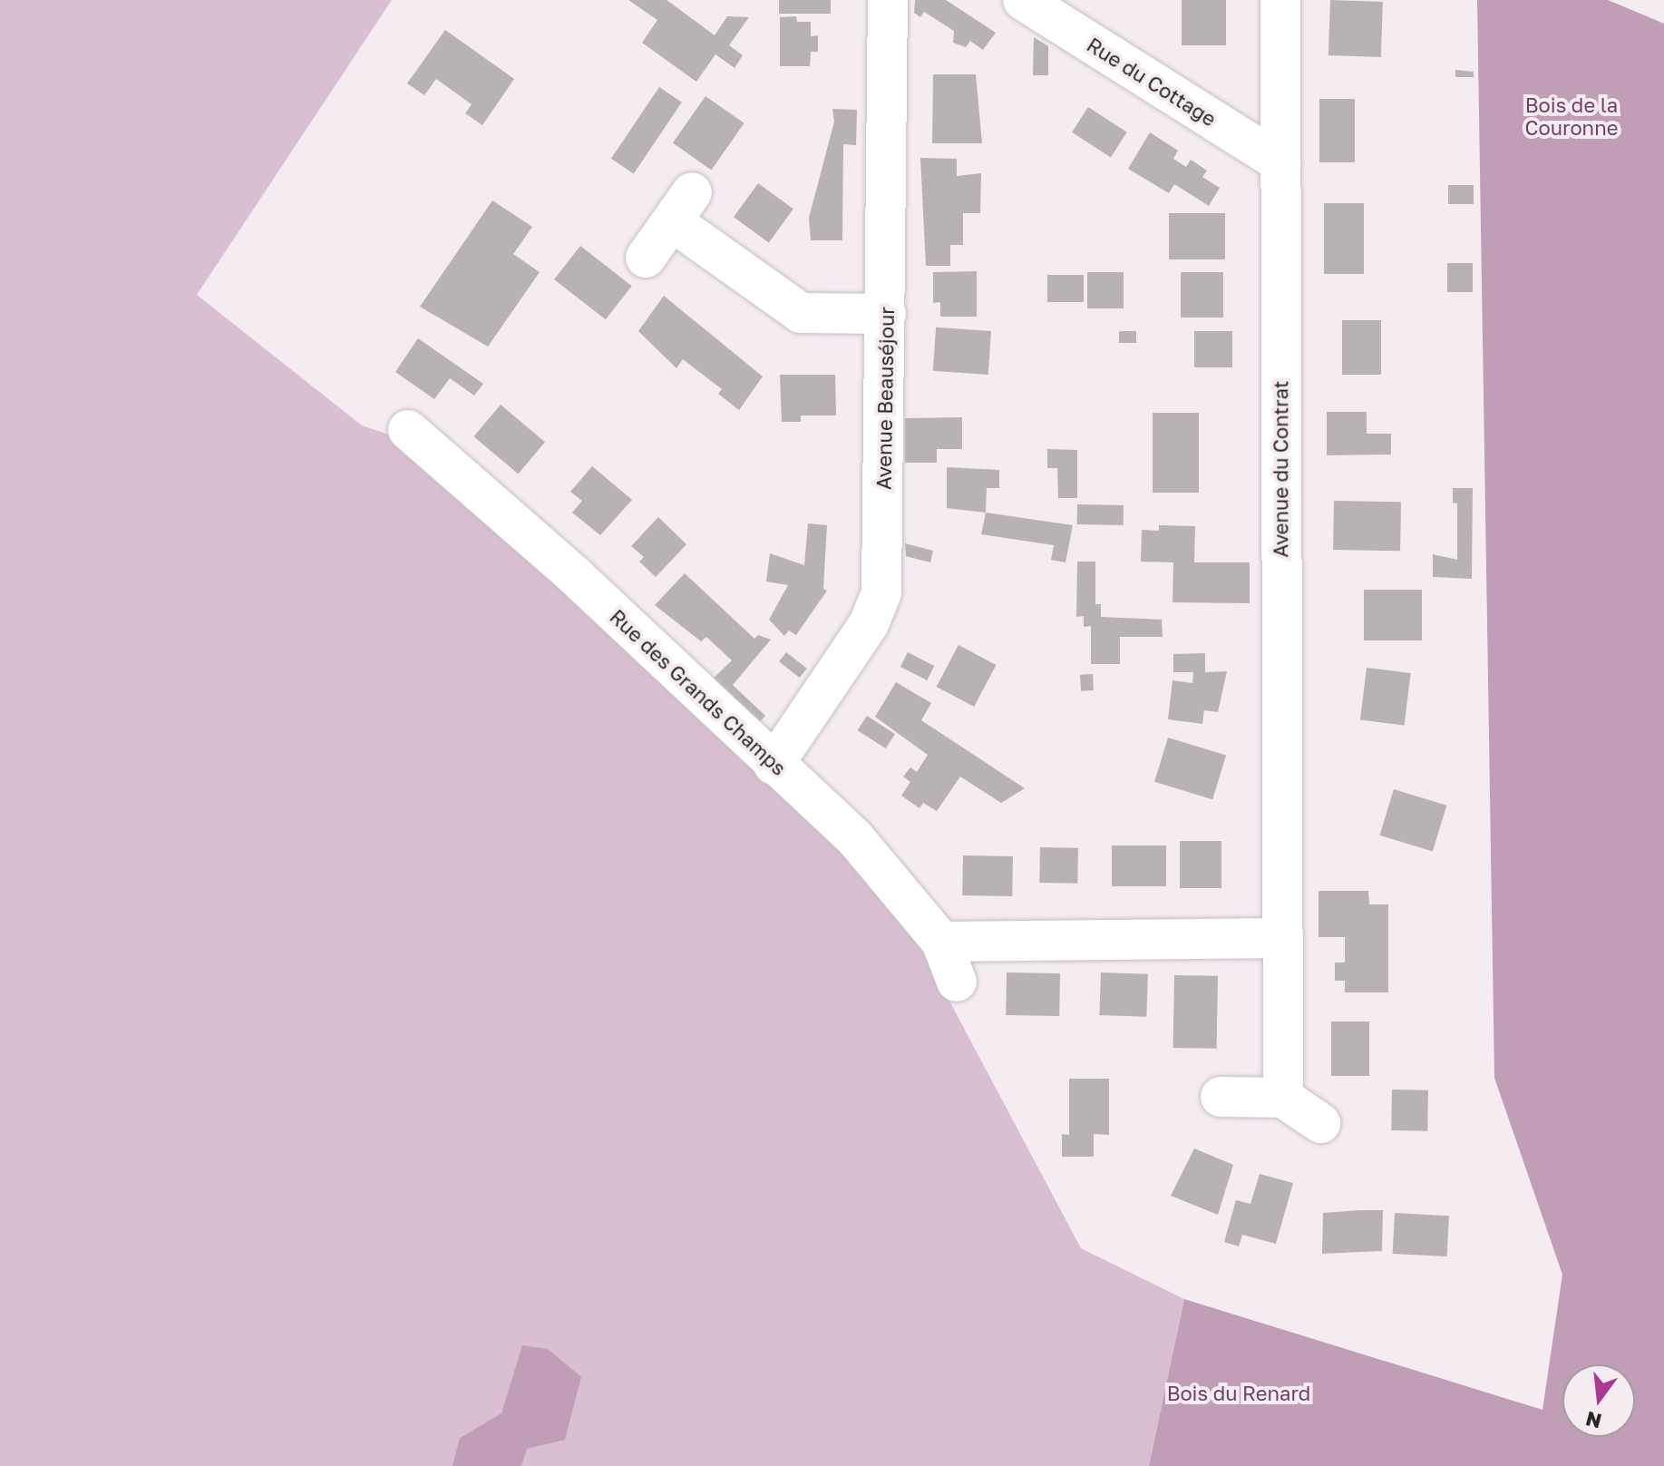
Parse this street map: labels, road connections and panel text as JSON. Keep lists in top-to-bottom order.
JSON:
{
  "streets": {
    "street": [
      "Rue du Cottage",
      "Avenue Beauséjour",
      "Avenue du Contrat",
      "Rue des Grands Champs"
    ]
  },
  "crossings": [
    ["Rue du Cottage", "Avenue du Contrat"],
    ["Avenue Beauséjour", "Rue des Grands Champs"]
  ],
  "parks": ["Bois de la Couronne", "Bois du Renard"],
  "north": "bottom"
}
